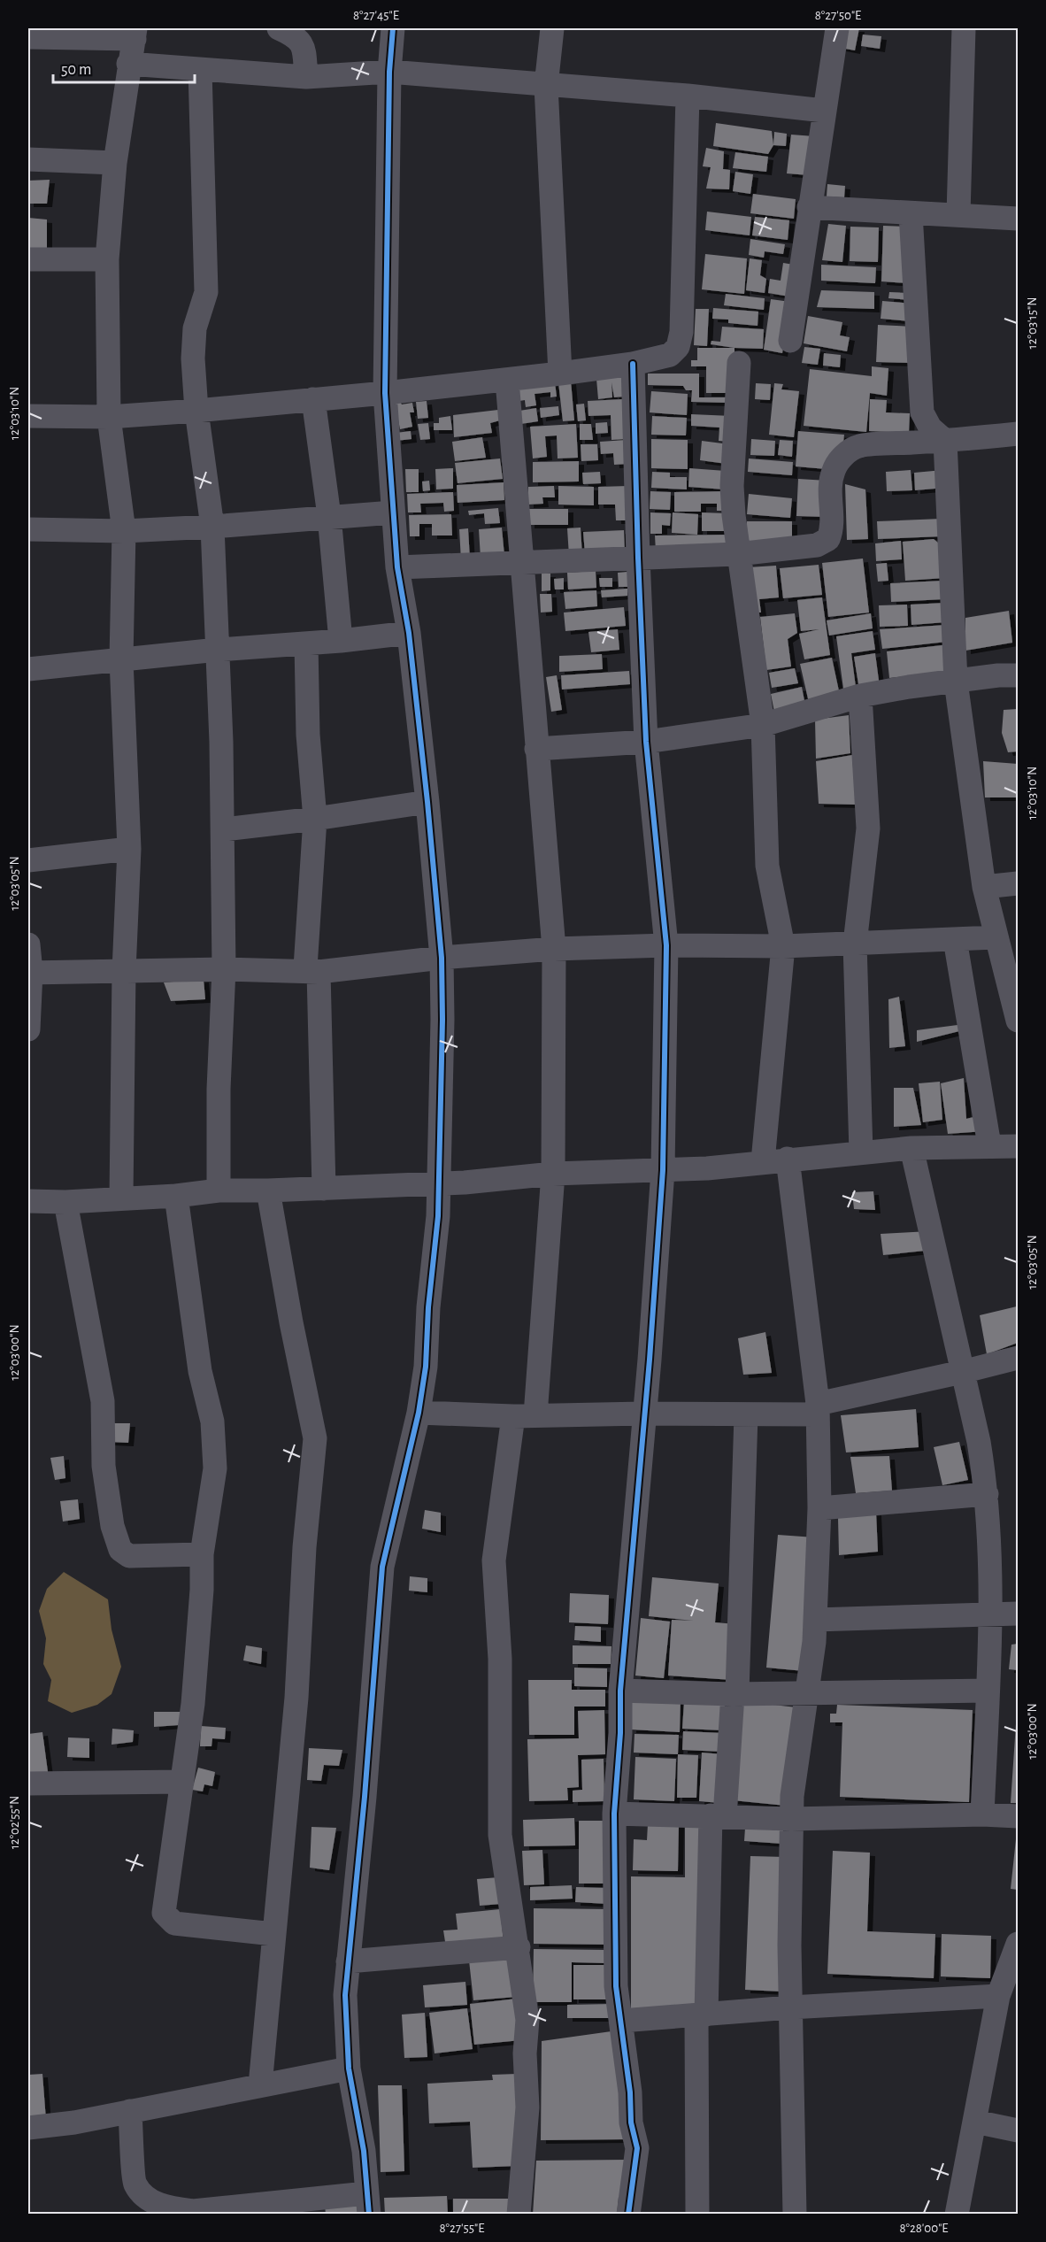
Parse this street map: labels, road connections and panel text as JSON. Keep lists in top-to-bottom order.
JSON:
{
  "scale_bar": "50 m",
  "coordinates": [
    "8°27'45\"E",
    "8°27'50\"E",
    "12°03'15\"N",
    "12°03'10\"N",
    "12°03'05\"N",
    "12°03'00\"N",
    "12°02'55\"N",
    "8°27'55\"E",
    "8°28'00\"E"
  ]
}
